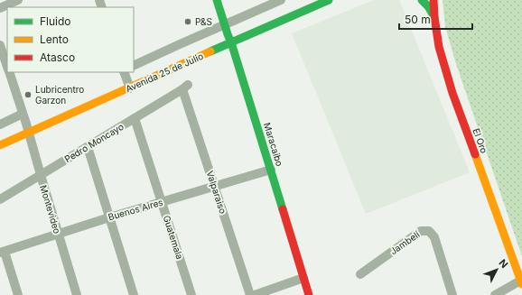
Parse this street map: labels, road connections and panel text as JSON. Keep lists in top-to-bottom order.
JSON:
{
  "streets": {
    "street": [
      "Avenida 25 de Julio",
      "El Oro",
      "Pedro Moncayo",
      "Maracaibo",
      "Valparaiso",
      "Montevideo",
      "Buenos Aires",
      "Guatemala",
      "Jambelí"
    ]
  },
  "crossings": [
    ["Avenida 25 de Julio", "Maracaibo"],
    ["Avenida 25 de Julio", "Montevideo"],
    ["Pedro Moncayo", "Valparaiso"],
    ["Pedro Moncayo", "Montevideo"],
    ["Pedro Moncayo", "Guatemala"],
    ["Maracaibo", "Buenos Aires"],
    ["Valparaiso", "Buenos Aires"],
    ["Montevideo", "Buenos Aires"],
    ["Buenos Aires", "Guatemala"]
  ],
  "places": ["P&S", "Lubricentro Garzon"],
  "legend": ["Fluido", "Lento", "Atasco"],
  "scale_bar": "50 m",
  "north": "top right"
}
